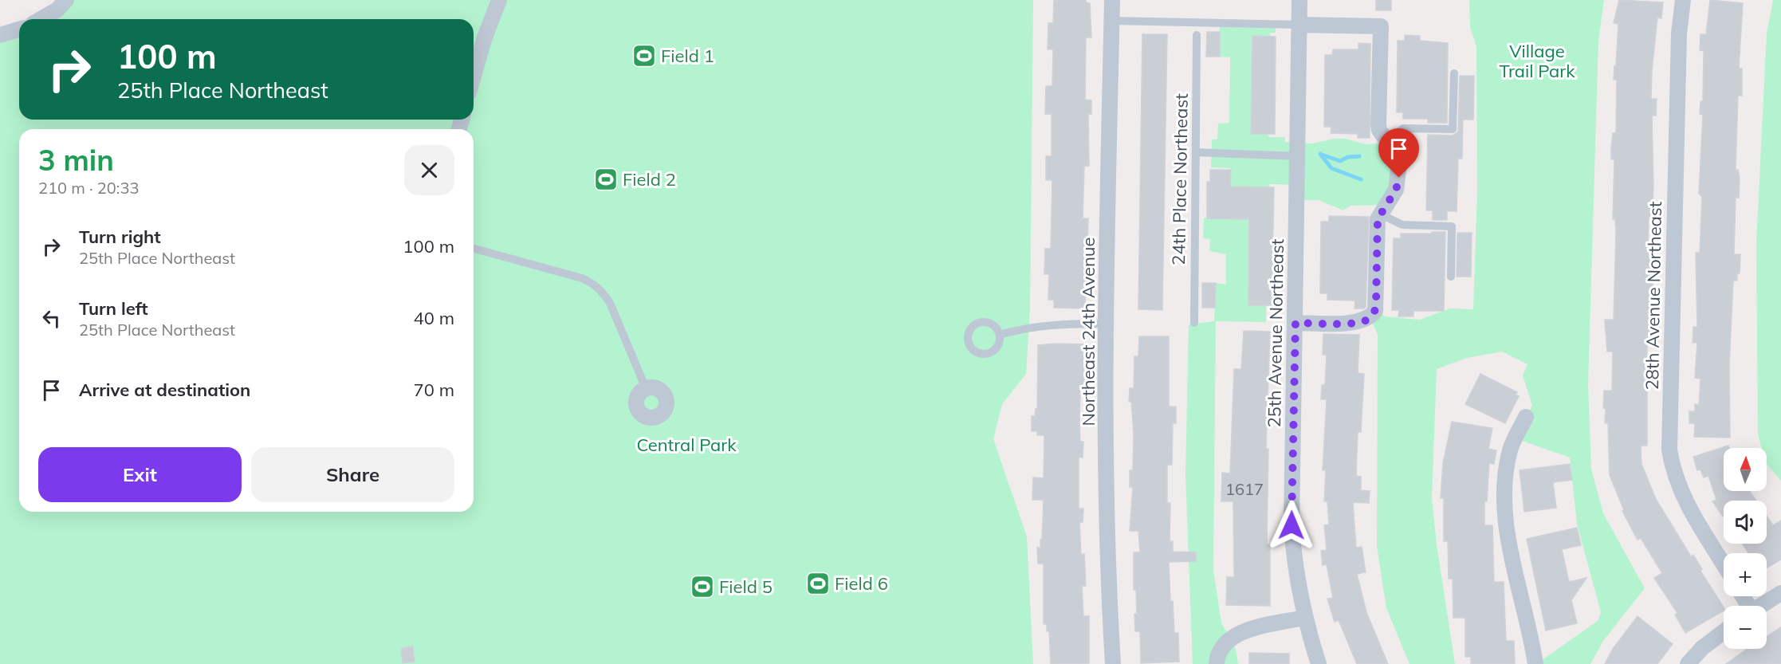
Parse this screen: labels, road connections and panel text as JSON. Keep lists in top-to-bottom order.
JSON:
{
  "streets": {
    "street": ["28th Avenue Northeast", "Northeast 24th Avenue", "25th Avenue Northeast"],
    "lane": ["24th Place Northeast"]
  },
  "parks": ["Village Trail Park", "Central Park"],
  "places": {
    "sports": [
      "Field 1",
      "Field 2",
      "Field 6",
      "Field 5"
    ]
  },
  "house_numbers": ["1617"],
  "north": "top",
  "page": {
    "turn": ["100 m", "25th Place Northeast"],
    "heading": ["3 min", "210 m · 20:33"],
    "list": [
      {
        "name": "Turn right",
        "note": "25th Place Northeast",
        "value": "100 m"
      },
      {
        "name": "Turn left",
        "note": "25th Place Northeast",
        "value": "40 m"
      },
      {
        "name": "Arrive at destination",
        "value": "70 m"
      }
    ],
    "buttons": ["Exit", "Share"],
    "map_buttons": ["+", "−"]
  }
}
